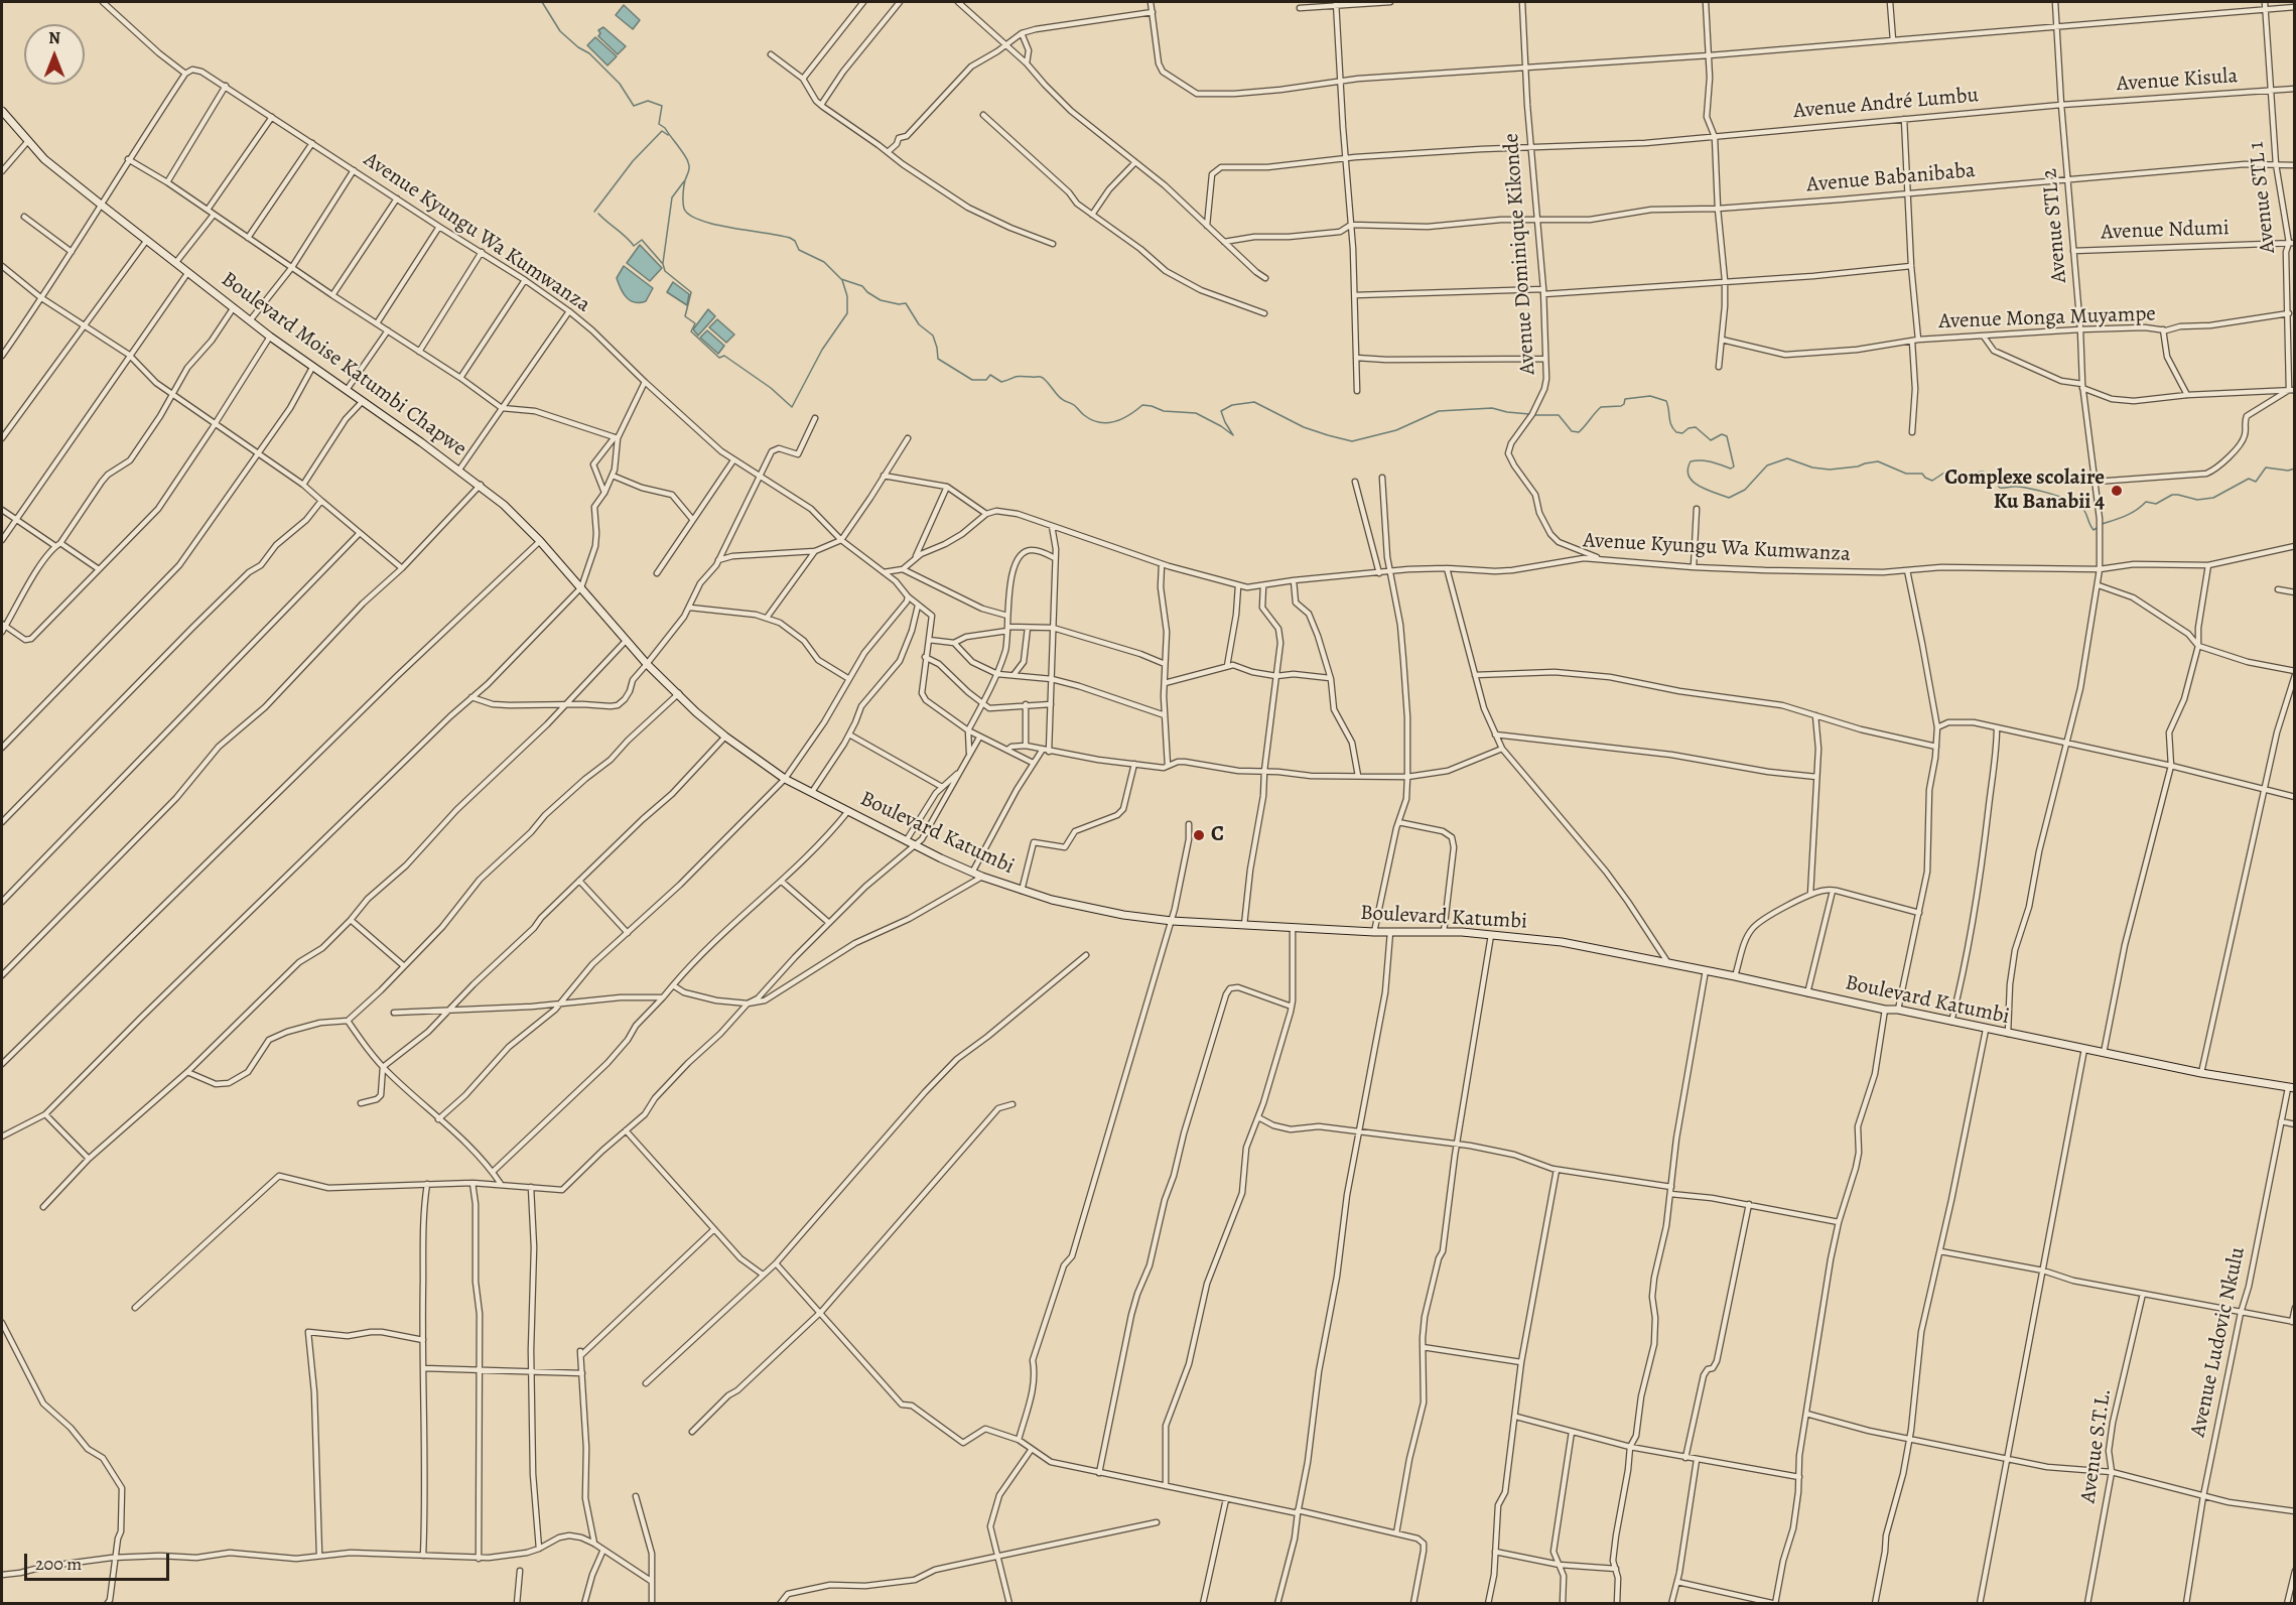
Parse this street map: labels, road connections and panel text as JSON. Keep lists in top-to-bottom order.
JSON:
{
  "streets": {
    "street": [
      "Avenue Kisula",
      "Avenue André Lumbu",
      "Avenue Babanibaba",
      "Avenue STL 1",
      "Avenue STL 2",
      "Avenue Ndumi",
      "Avenue Kyungu Wa Kumwanza",
      "Avenue Dominique Kikonde",
      "Avenue Monga Muyampe",
      "Boulevard Moise Katumbi Chapwe",
      "Boulevard Katumbi",
      "Avenue Ludovic Nkulu",
      "Avenue S.T.L."
    ]
  },
  "crossings": [
    ["Avenue Kisula", "Avenue André Lumbu"],
    ["Avenue Kisula", "Avenue STL 1"],
    ["Avenue Kisula", "Avenue STL 2"],
    ["Avenue André Lumbu", "Avenue STL 2"],
    ["Avenue André Lumbu", "Avenue Dominique Kikonde"],
    ["Avenue André Lumbu", "Avenue Monga Muyampe"],
    ["Avenue Babanibaba", "Avenue STL 1"],
    ["Avenue Babanibaba", "Avenue STL 2"],
    ["Avenue Babanibaba", "Avenue Dominique Kikonde"],
    ["Avenue Babanibaba", "Avenue Monga Muyampe"],
    ["Avenue STL 1", "Avenue Ndumi"],
    ["Avenue STL 1", "Avenue Monga Muyampe"],
    ["Avenue STL 2", "Avenue Ndumi"],
    ["Avenue STL 2", "Avenue Kyungu Wa Kumwanza"],
    ["Avenue STL 2", "Avenue Monga Muyampe"],
    ["Avenue Kyungu Wa Kumwanza", "Avenue Dominique Kikonde"],
    ["Boulevard Moise Katumbi Chapwe", "Boulevard Katumbi"],
    ["Boulevard Katumbi", "Avenue Ludovic Nkulu"]
  ],
  "places": ["Complexe scolaire Ku Banabii 4", "C"],
  "scale_bar": "200 m",
  "north": "top"
}
